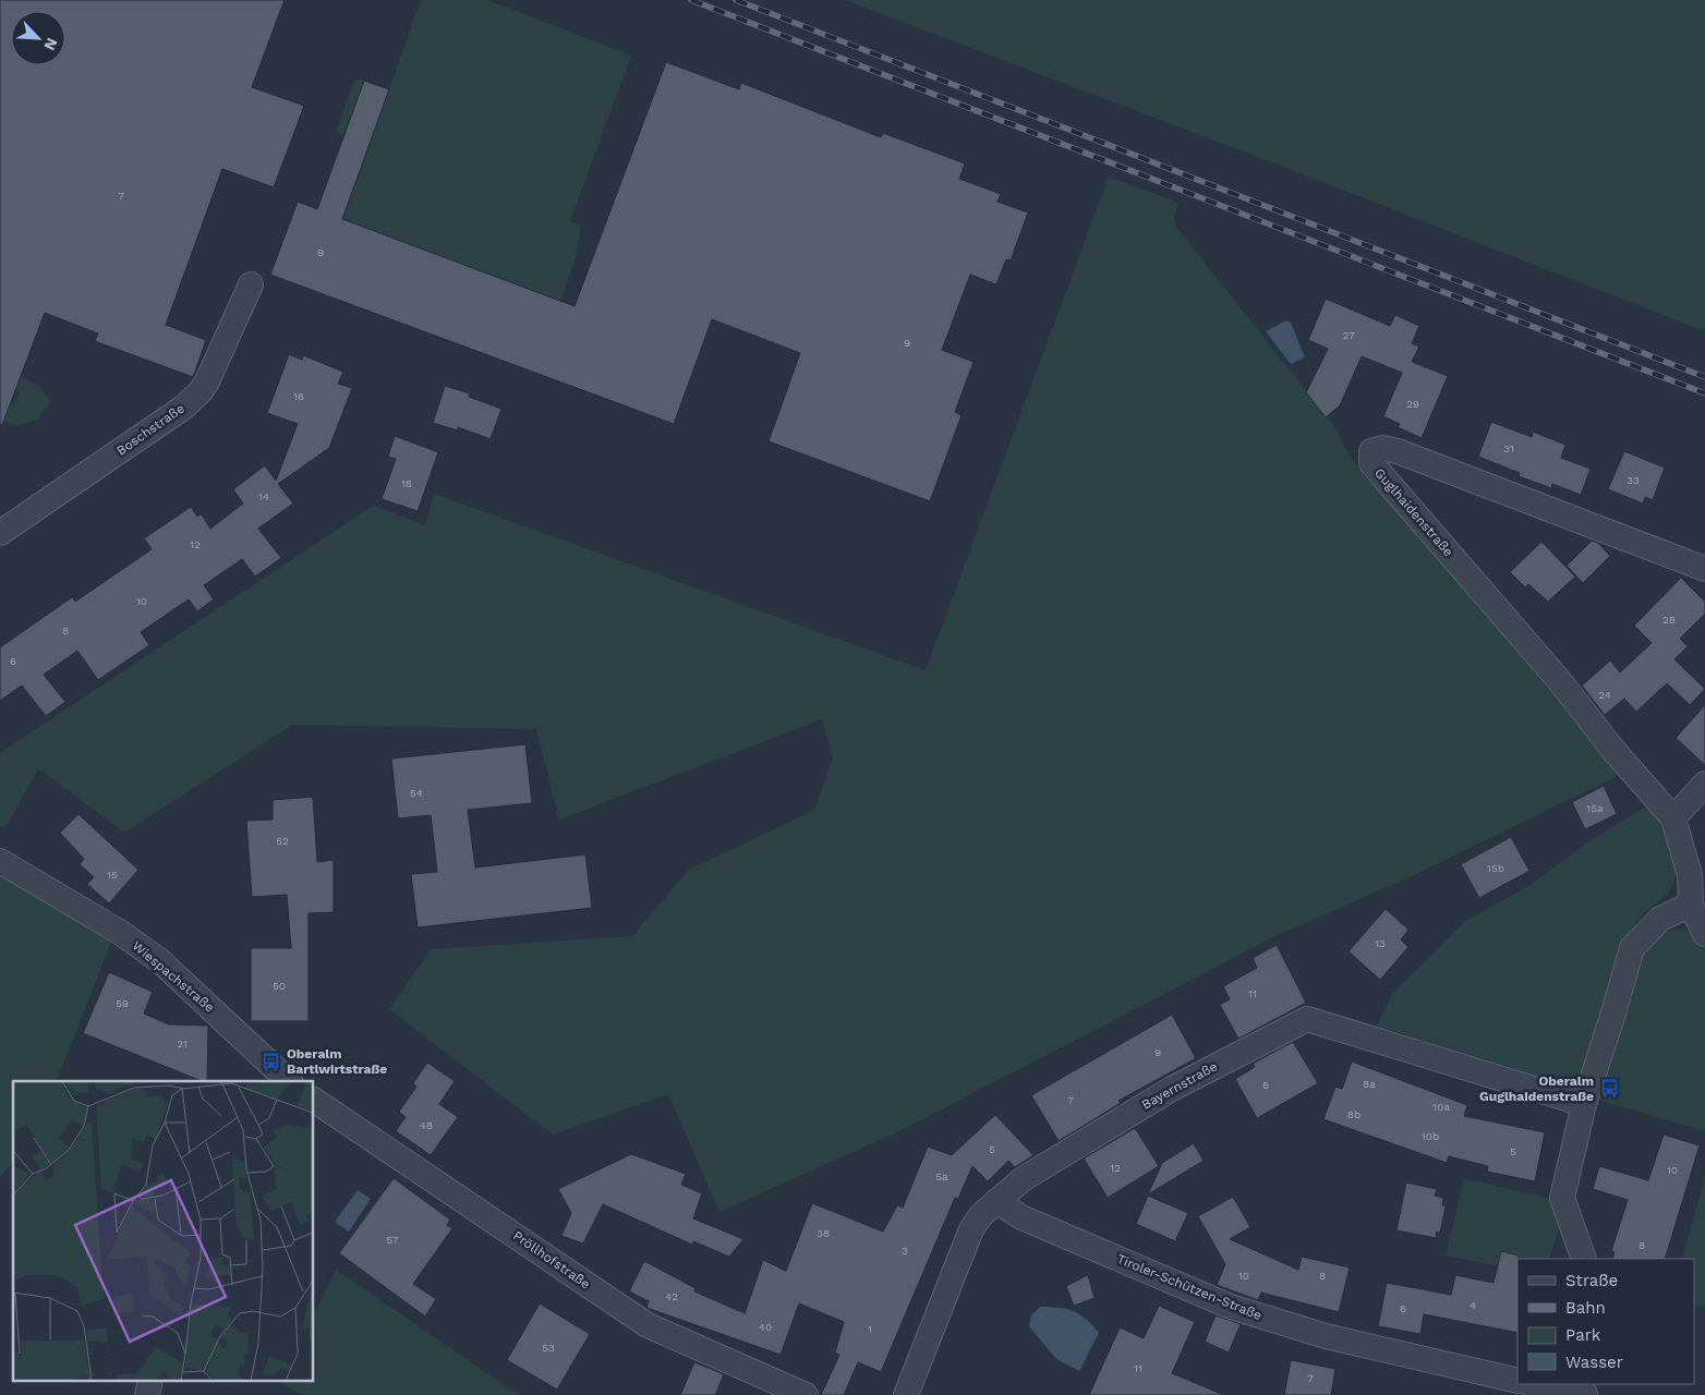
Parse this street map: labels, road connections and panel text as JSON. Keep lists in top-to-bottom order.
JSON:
{
  "streets": {
    "street": [
      "Boschstraße",
      "Guglhaidenstraße",
      "Wiespachstraße",
      "Bayernstraße",
      "Pröllhofstraße",
      "Tiroler-Schützen-Straße"
    ]
  },
  "crossings": [
    ["Bayernstraße", "Tiroler-Schützen-Straße"]
  ],
  "places": {
    "bus stop": ["Oberalm Bartlwirtstraße", "Oberalm Guglhaidenstraße"]
  },
  "house_numbers": [
    "7",
    "9",
    "27",
    "9",
    "16",
    "29",
    "31",
    "33",
    "18",
    "14",
    "12",
    "10",
    "28",
    "8",
    "6",
    "24",
    "54",
    "15a",
    "52",
    "15b",
    "15",
    "13",
    "50",
    "11",
    "59",
    "21",
    "9",
    "8a",
    "6",
    "7",
    "10a",
    "8b",
    "48",
    "10b",
    "5",
    "5",
    "12",
    "10",
    "5a",
    "38",
    "57",
    "8",
    "3",
    "10",
    "8",
    "42",
    "4",
    "6",
    "40",
    "1",
    "53",
    "11",
    "7"
  ],
  "legend": [
    "Straße",
    "Bahn",
    "Park",
    "Wasser"
  ],
  "north": "bottom right"
}
